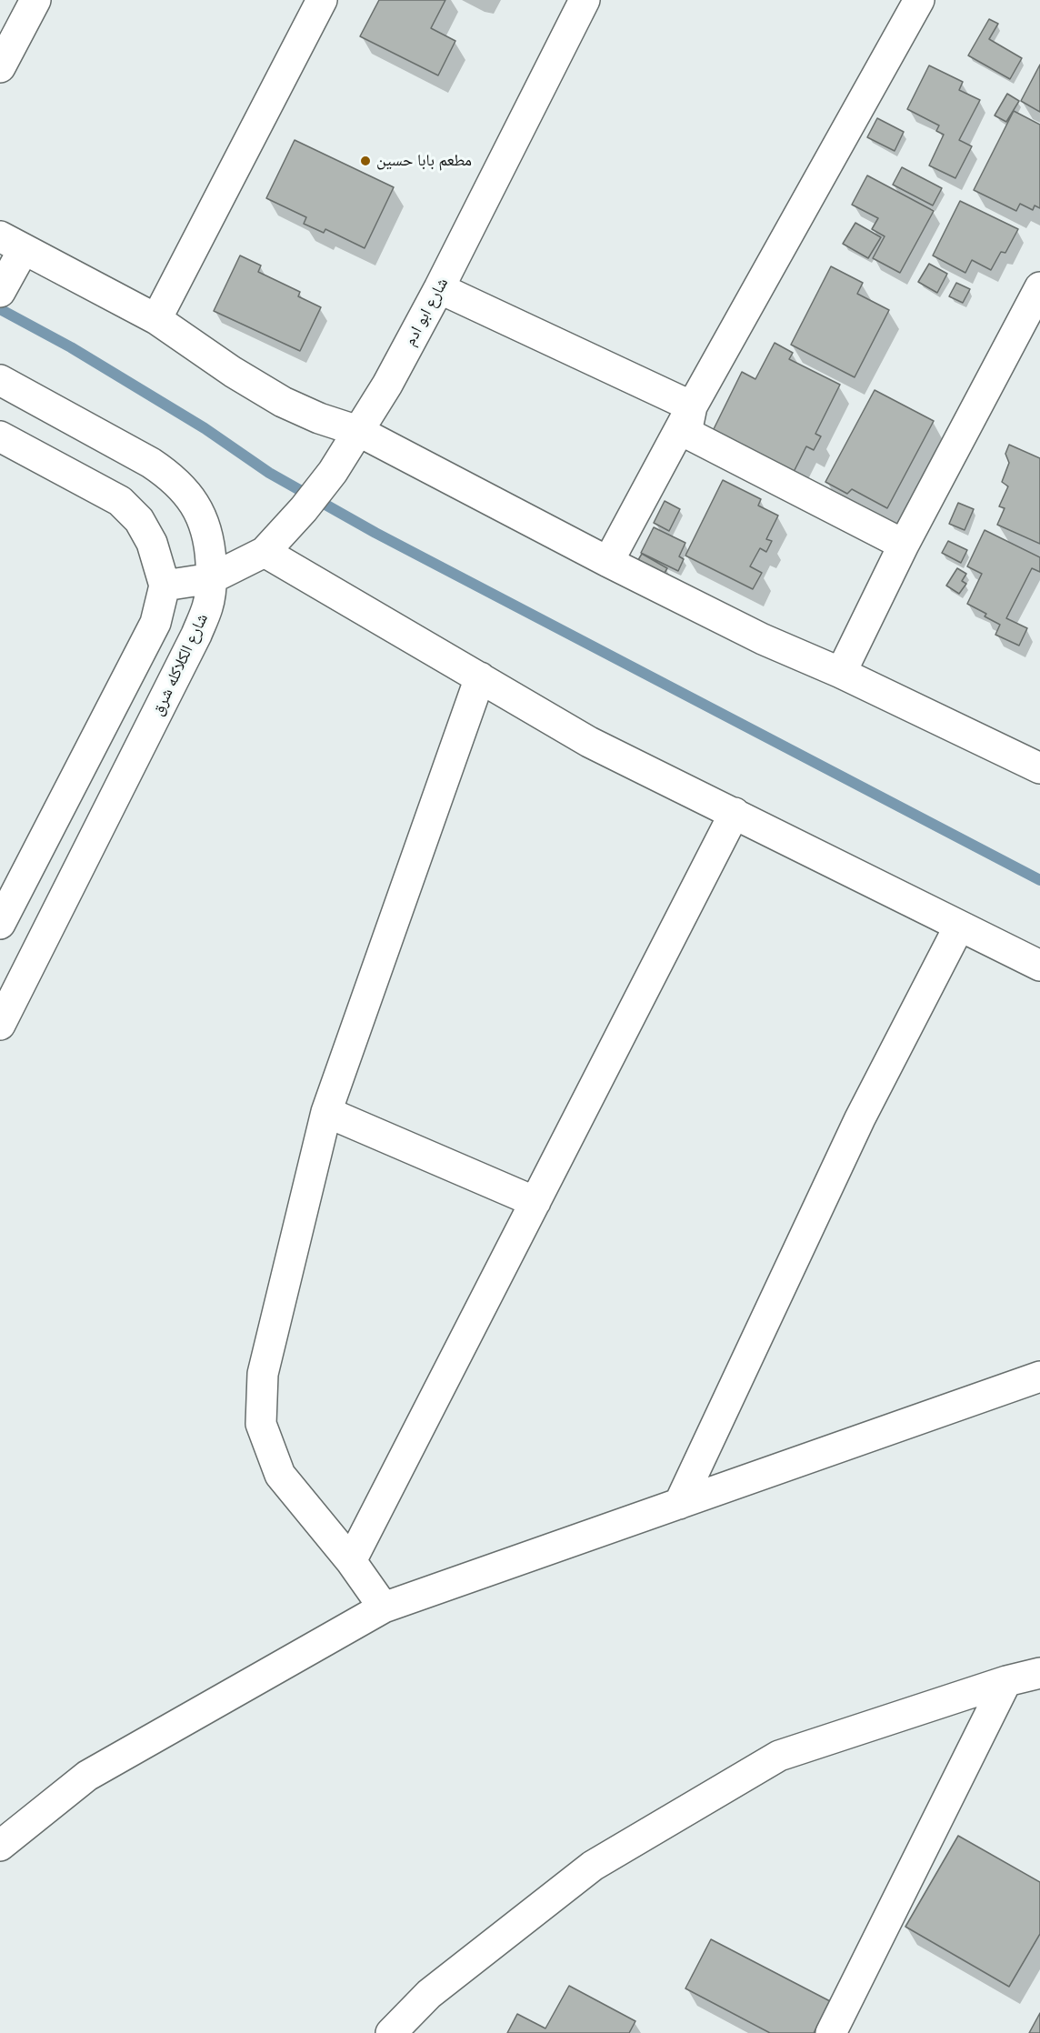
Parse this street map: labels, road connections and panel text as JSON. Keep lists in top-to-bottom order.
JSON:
{
  "streets": {
    "street": ["شارع ابو ادم", "شارع الكلاكله شرق"]
  },
  "crossings": [
    ["شارع ابو ادم", "شارع الكلاكله شرق"]
  ],
  "places": ["مطعم بابا حسين"]
}
